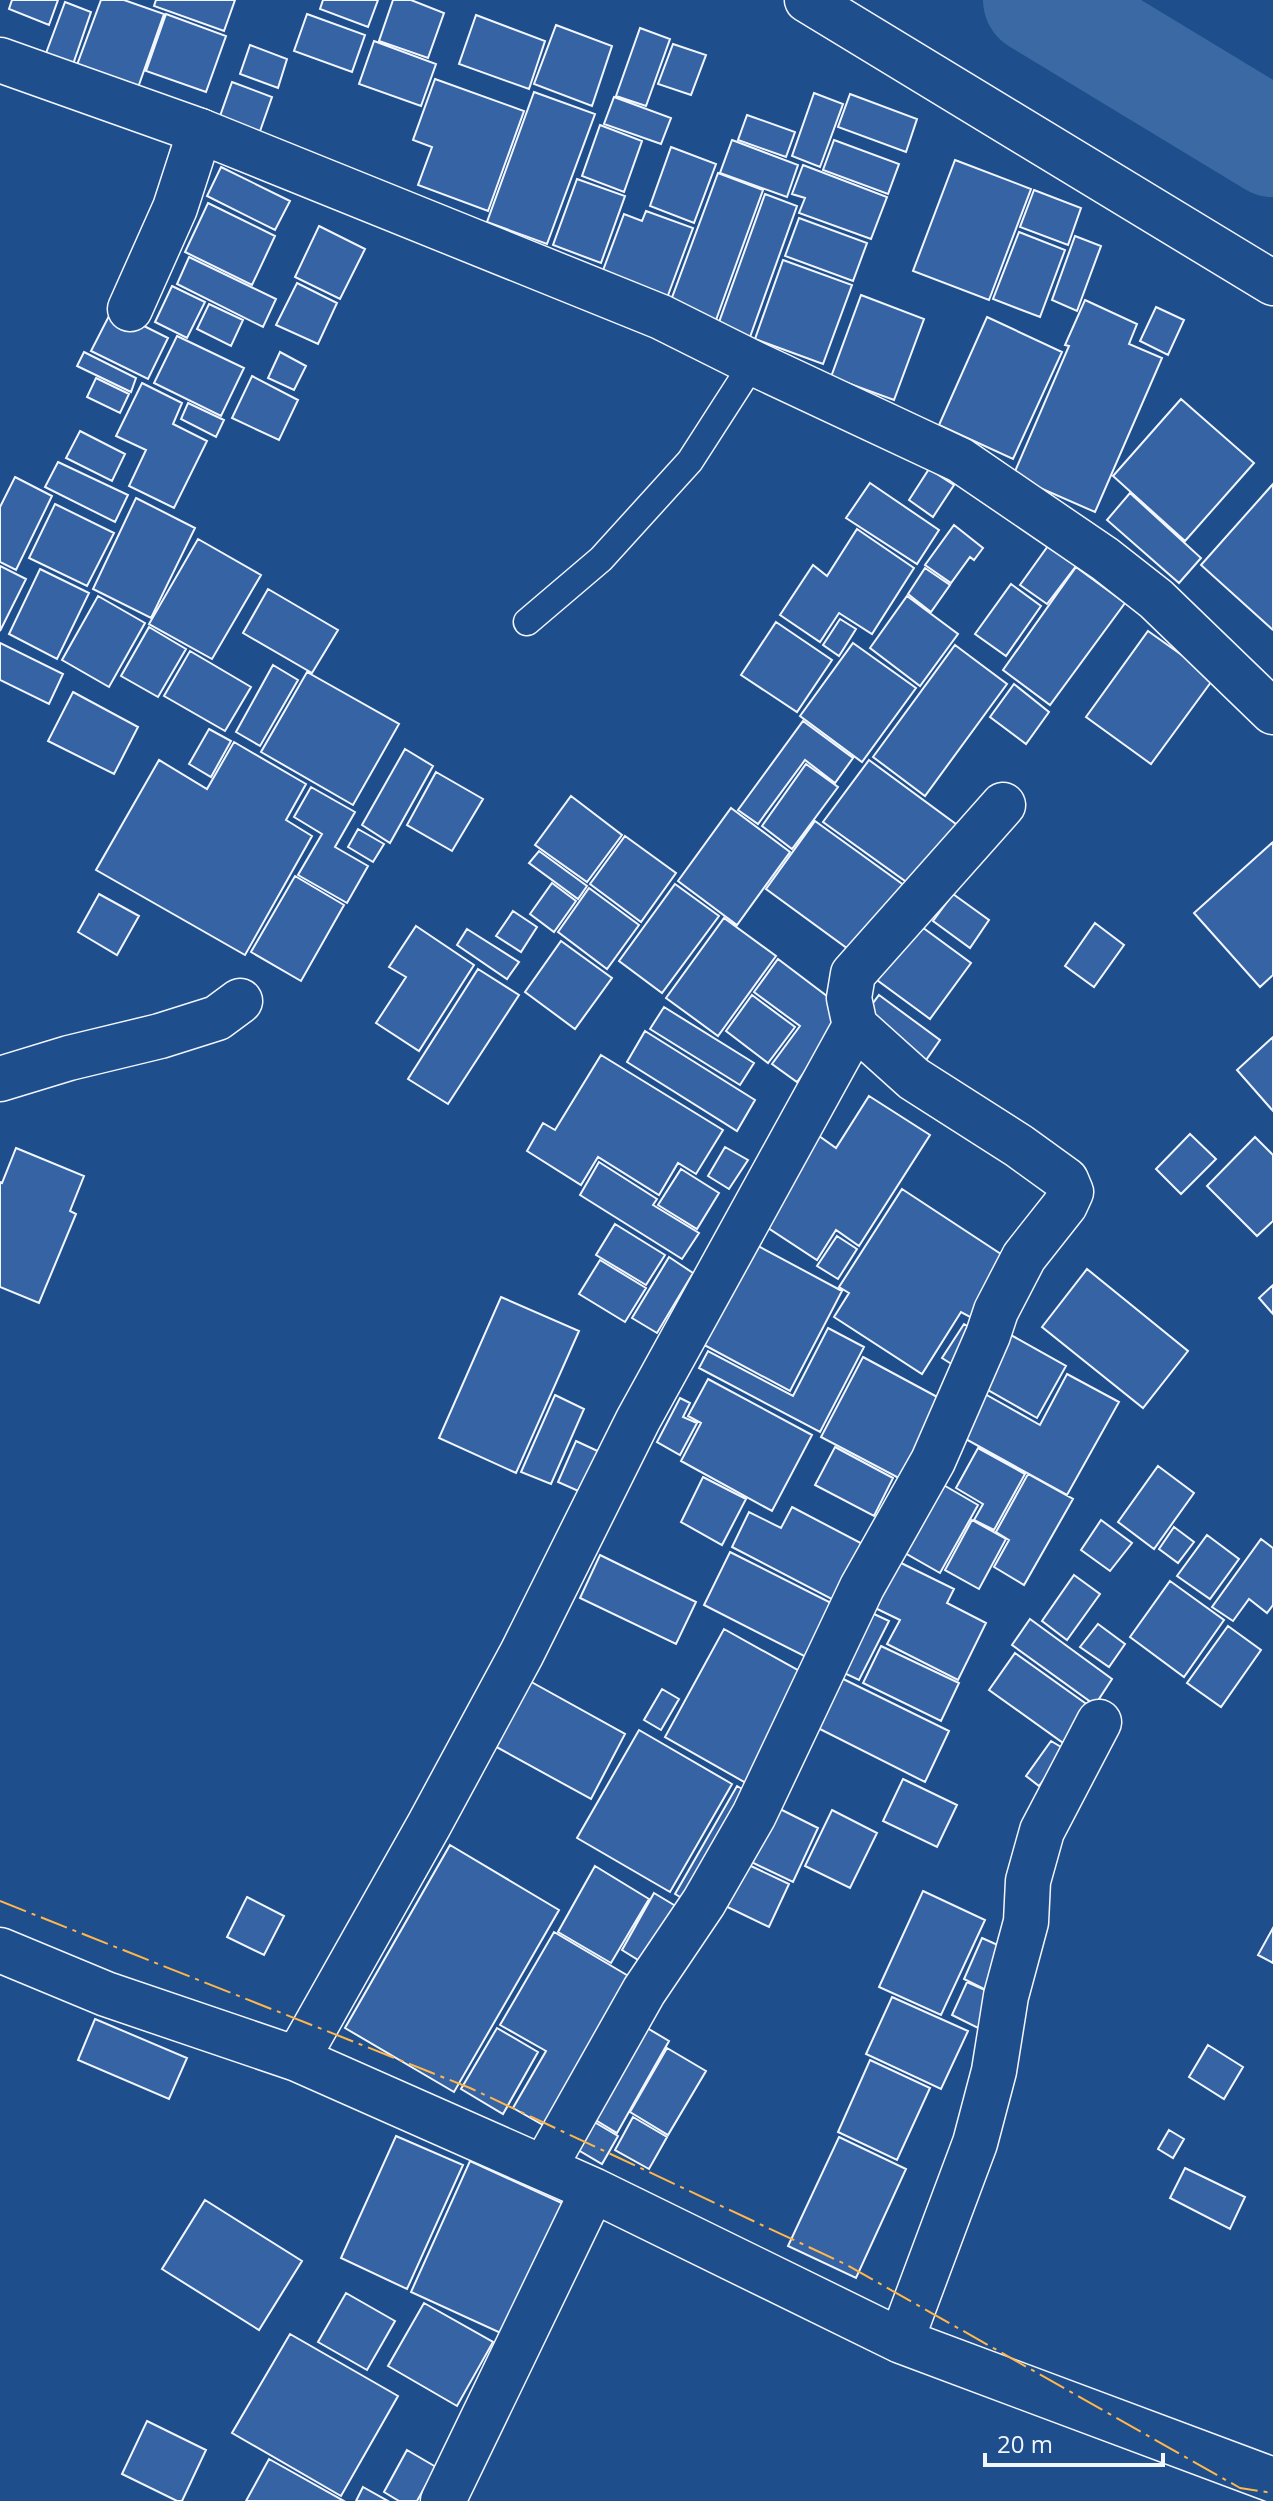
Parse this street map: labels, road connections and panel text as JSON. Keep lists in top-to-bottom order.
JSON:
{
  "scale_bar": "20 m"
}
